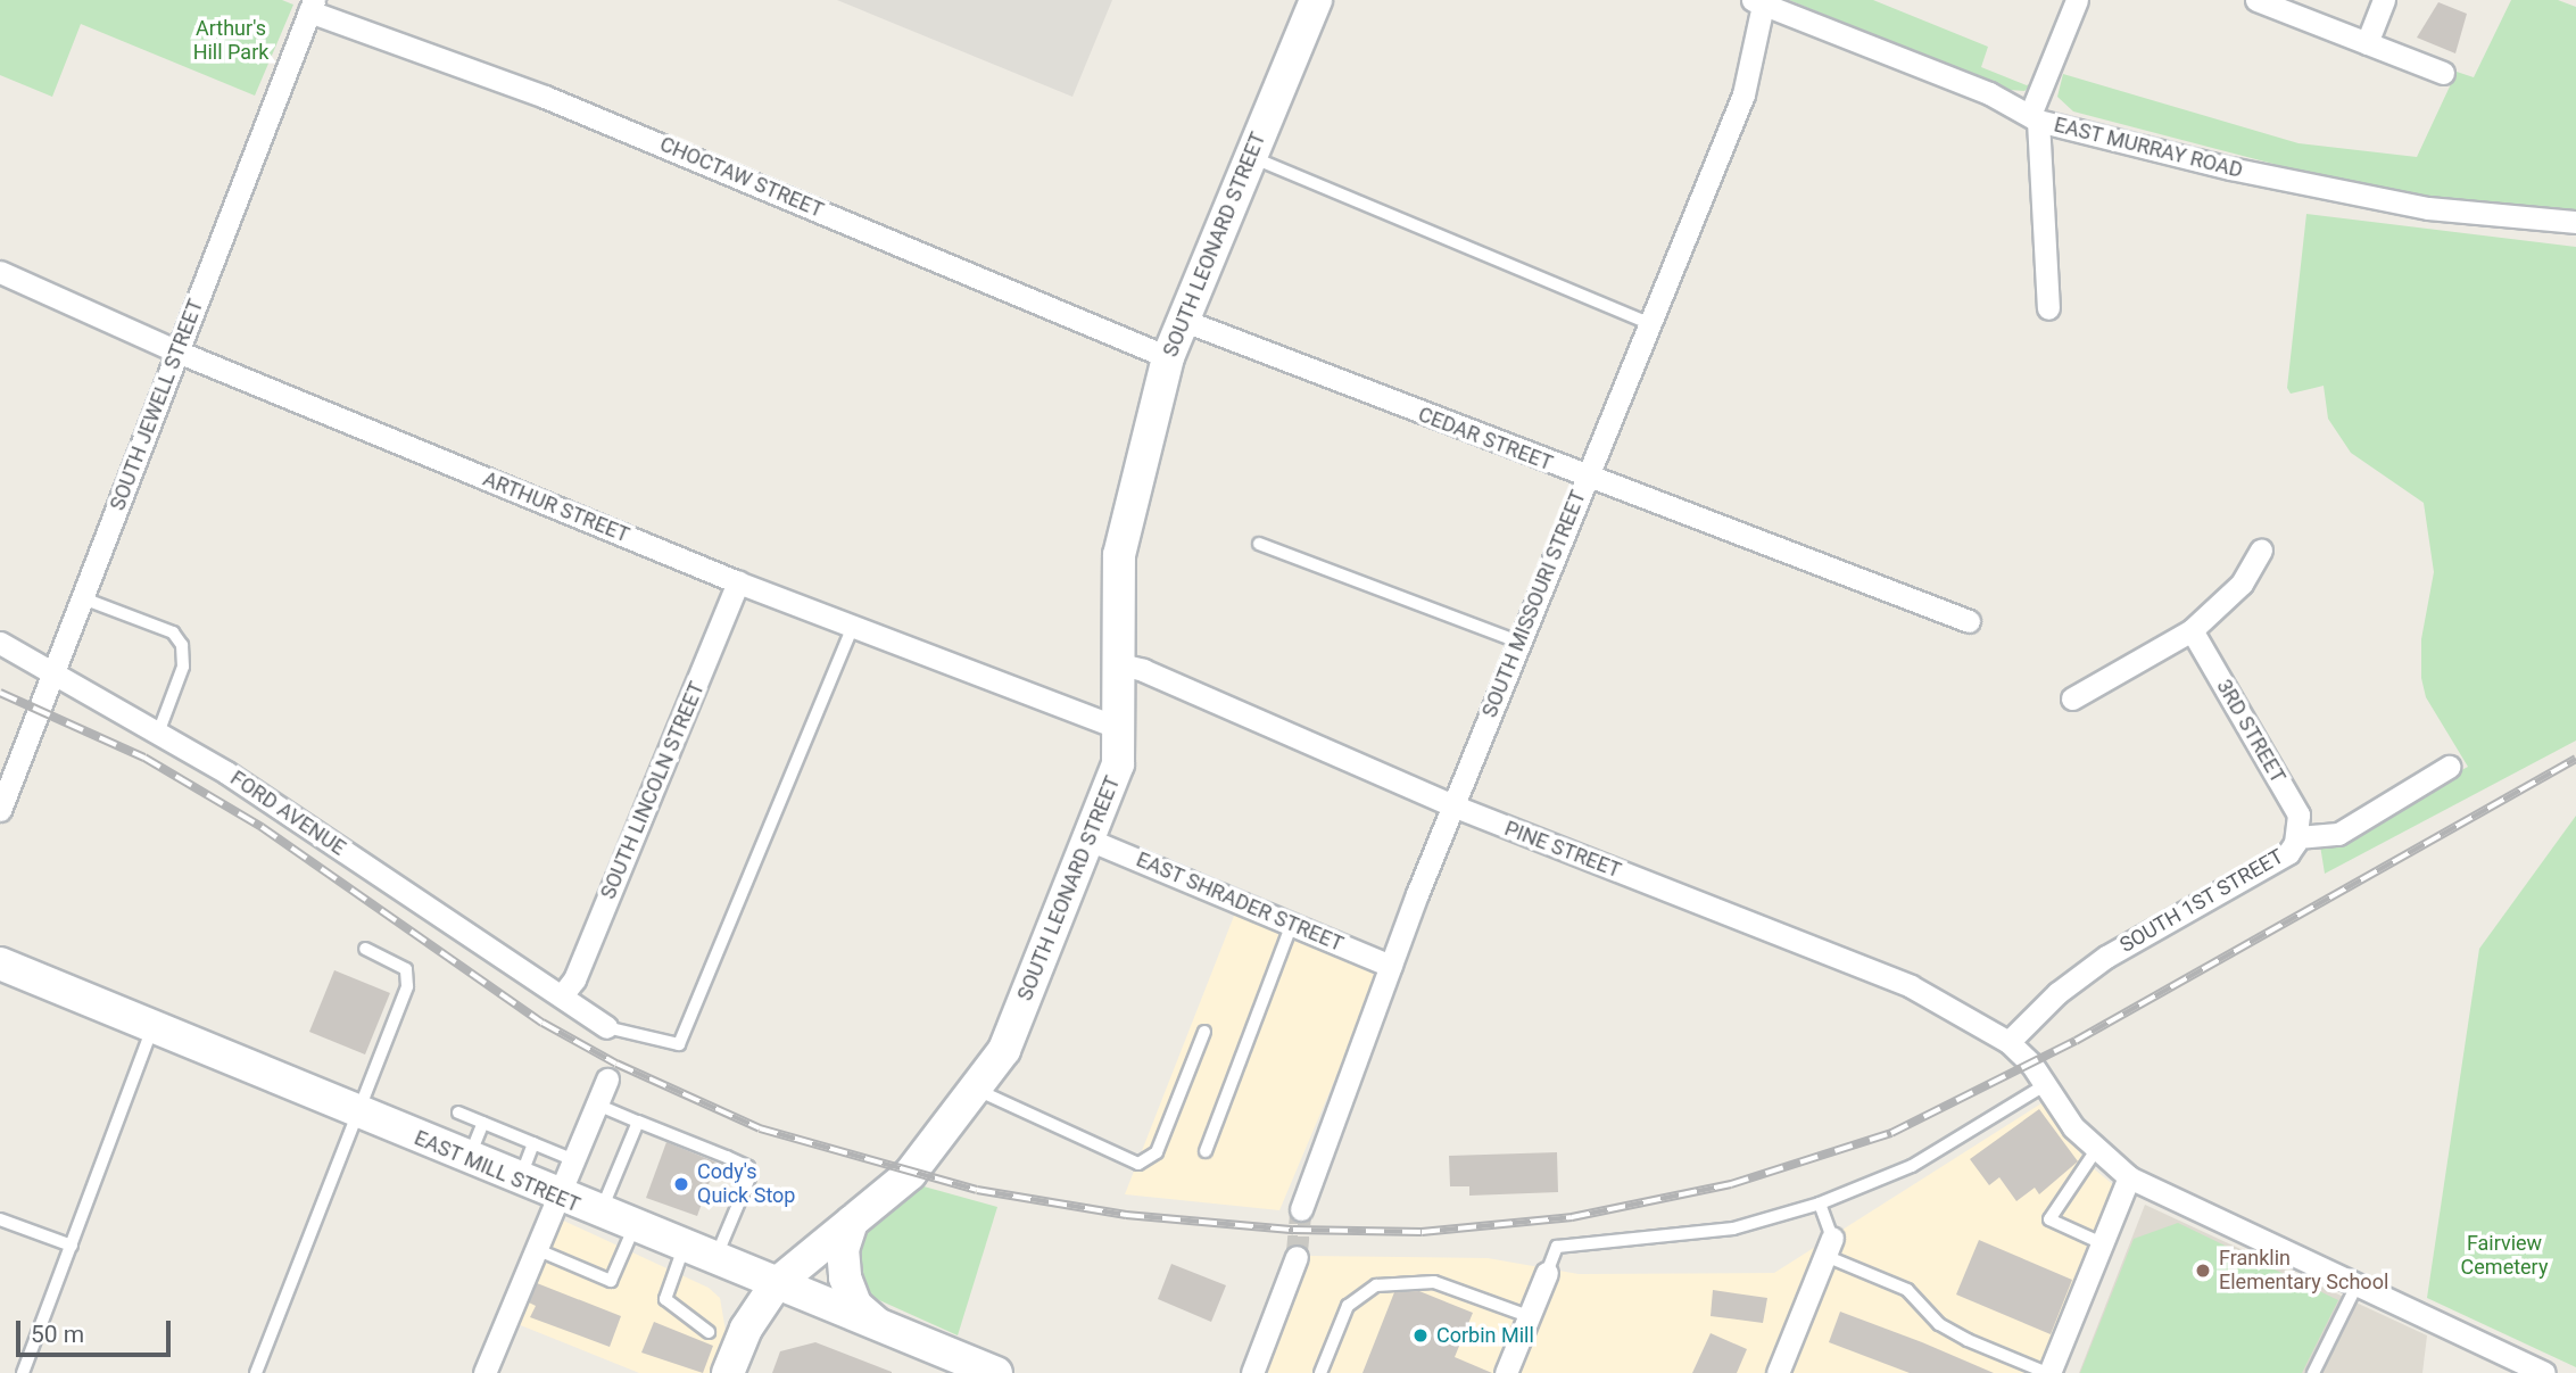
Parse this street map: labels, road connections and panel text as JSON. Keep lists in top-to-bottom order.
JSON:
{
  "streets": {
    "main road": ["SOUTH LEONARD STREET", "EAST MILL STREET"],
    "street": [
      "EAST MURRAY ROAD",
      "CHOCTAW STREET",
      "SOUTH JEWELL STREET",
      "CEDAR STREET",
      "ARTHUR STREET",
      "SOUTH MISSOURI STREET",
      "3RD STREET",
      "SOUTH LINCOLN STREET",
      "FORD AVENUE",
      "PINE STREET",
      "SOUTH 1ST STREET",
      "EAST SHRADER STREET"
    ]
  },
  "crossings": [
    ["EAST MURRAY ROAD", "SOUTH MISSOURI STREET"],
    ["CHOCTAW STREET", "SOUTH LEONARD STREET"],
    ["CHOCTAW STREET", "SOUTH JEWELL STREET"],
    ["SOUTH LEONARD STREET", "CEDAR STREET"],
    ["SOUTH LEONARD STREET", "ARTHUR STREET"],
    ["SOUTH LEONARD STREET", "PINE STREET"],
    ["SOUTH LEONARD STREET", "EAST SHRADER STREET"],
    ["SOUTH LEONARD STREET", "EAST MILL STREET"],
    ["SOUTH JEWELL STREET", "ARTHUR STREET"],
    ["SOUTH JEWELL STREET", "FORD AVENUE"],
    ["CEDAR STREET", "SOUTH MISSOURI STREET"],
    ["ARTHUR STREET", "SOUTH LINCOLN STREET"],
    ["SOUTH MISSOURI STREET", "PINE STREET"],
    ["SOUTH MISSOURI STREET", "EAST SHRADER STREET"],
    ["3RD STREET", "SOUTH 1ST STREET"],
    ["SOUTH LINCOLN STREET", "FORD AVENUE"],
    ["PINE STREET", "SOUTH 1ST STREET"]
  ],
  "parks": ["Arthur's Hill Park", "Fairview Cemetery"],
  "places": ["Cody's Quick Stop", "Franklin Elementary School", "Corbin Mill"],
  "scale_bar": "50 m"
}
